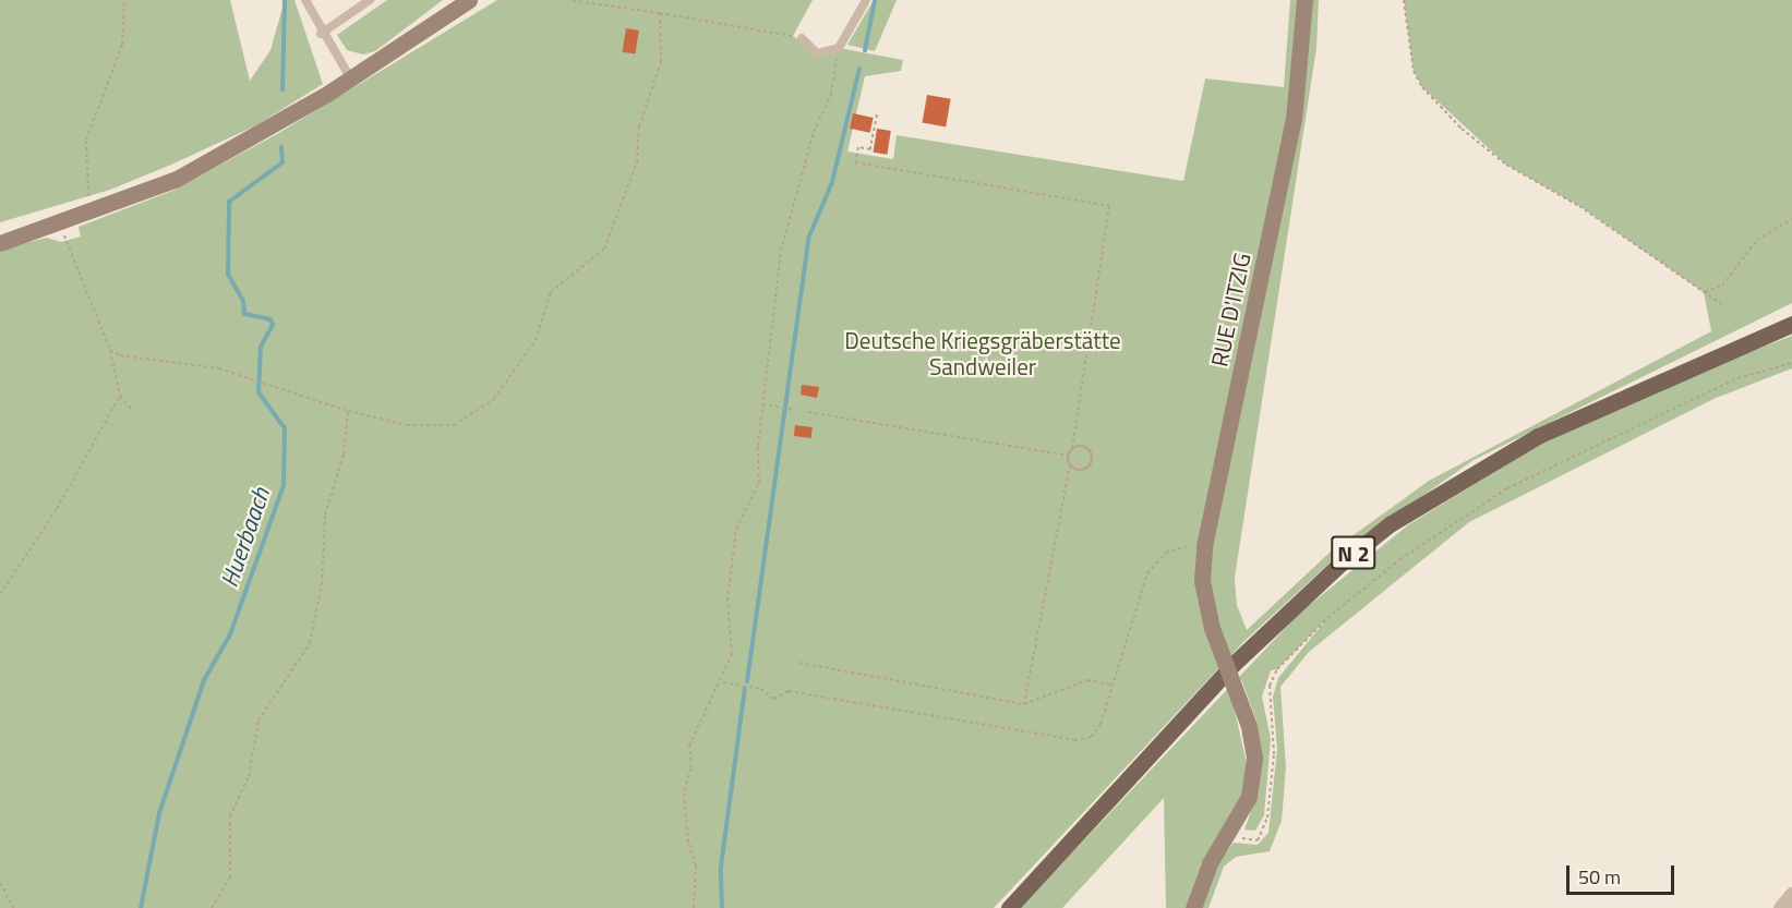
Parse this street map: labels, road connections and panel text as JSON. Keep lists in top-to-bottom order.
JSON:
{
  "streets": {
    "main road": ["N 2"],
    "street": ["RUE D'ITZIG"]
  },
  "water": ["Huerbaach"],
  "parks": ["Deutsche Kriegsgräberstätte Sandweiler"],
  "scale_bar": "50 m"
}
